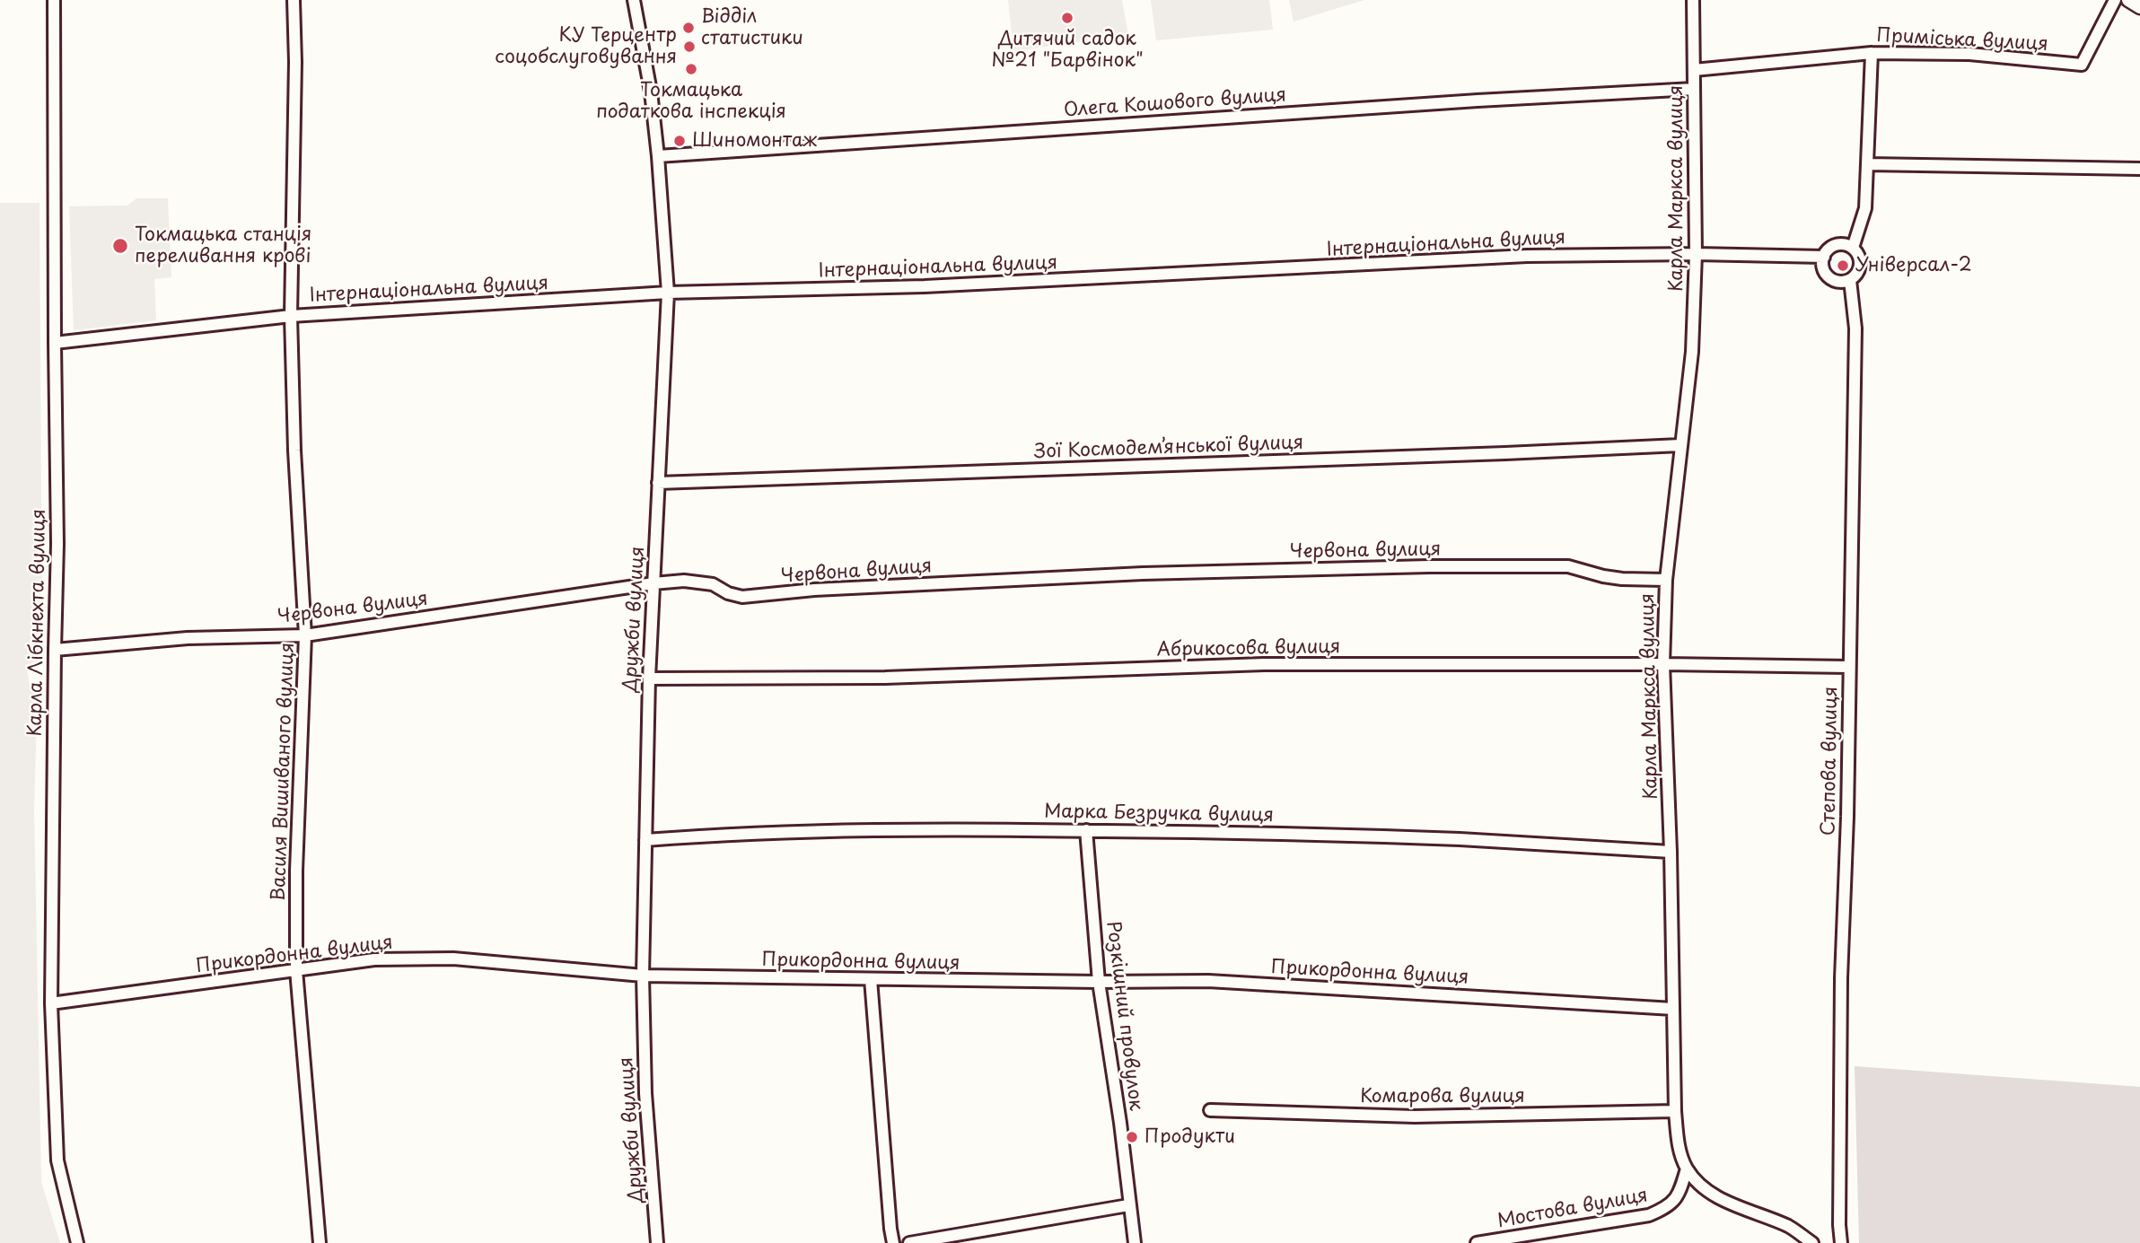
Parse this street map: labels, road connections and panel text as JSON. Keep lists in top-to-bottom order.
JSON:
{
  "streets": {
    "street": [
      "Приміська вулиця",
      "Олега Кошового вулиця",
      "Карла Маркса вулиця",
      "Інтернаціональна вулиця",
      "Зої Космодем’янської вулиця",
      "Червона вулиця",
      "Дружби вулиця",
      "Карла Лібкнехта вулиця",
      "Абрикосова вулиця",
      "Степова вулиця",
      "Василя Вишиваного вулиця",
      "Марка Безручка вулиця",
      "Прикордонна вулиця",
      "Розкішний провулок",
      "Комарова вулиця",
      "Мостова вулиця"
    ]
  },
  "crossings": [
    ["Приміська вулиця", "Карла Маркса вулиця"],
    ["Олега Кошового вулиця", "Карла Маркса вулиця"],
    ["Олега Кошового вулиця", "Дружби вулиця"],
    ["Карла Маркса вулиця", "Інтернаціональна вулиця"],
    ["Карла Маркса вулиця", "Зої Космодем’янської вулиця"],
    ["Карла Маркса вулиця", "Червона вулиця"],
    ["Карла Маркса вулиця", "Абрикосова вулиця"],
    ["Карла Маркса вулиця", "Марка Безручка вулиця"],
    ["Карла Маркса вулиця", "Прикордонна вулиця"],
    ["Карла Маркса вулиця", "Комарова вулиця"],
    ["Карла Маркса вулиця", "Мостова вулиця"],
    ["Інтернаціональна вулиця", "Дружби вулиця"],
    ["Інтернаціональна вулиця", "Карла Лібкнехта вулиця"],
    ["Інтернаціональна вулиця", "Степова вулиця"],
    ["Інтернаціональна вулиця", "Василя Вишиваного вулиця"],
    ["Зої Космодем’янської вулиця", "Дружби вулиця"],
    ["Червона вулиця", "Дружби вулиця"],
    ["Червона вулиця", "Карла Лібкнехта вулиця"],
    ["Червона вулиця", "Василя Вишиваного вулиця"],
    ["Дружби вулиця", "Абрикосова вулиця"],
    ["Дружби вулиця", "Марка Безручка вулиця"],
    ["Дружби вулиця", "Прикордонна вулиця"],
    ["Карла Лібкнехта вулиця", "Прикордонна вулиця"],
    ["Абрикосова вулиця", "Степова вулиця"],
    ["Василя Вишиваного вулиця", "Прикордонна вулиця"],
    ["Марка Безручка вулиця", "Розкішний провулок"],
    ["Прикордонна вулиця", "Розкішний провулок"]
  ],
  "places": [
    "Дитячий садок №21 \"Барвінок\"",
    "Відділ статистики",
    "КУ Терцентр соцобслуговування",
    "Токмацька податкова інспекція",
    "Шиномонтаж",
    "Токмацька станція переливання крові",
    "Універсал-2",
    "Продукти"
  ]
}
